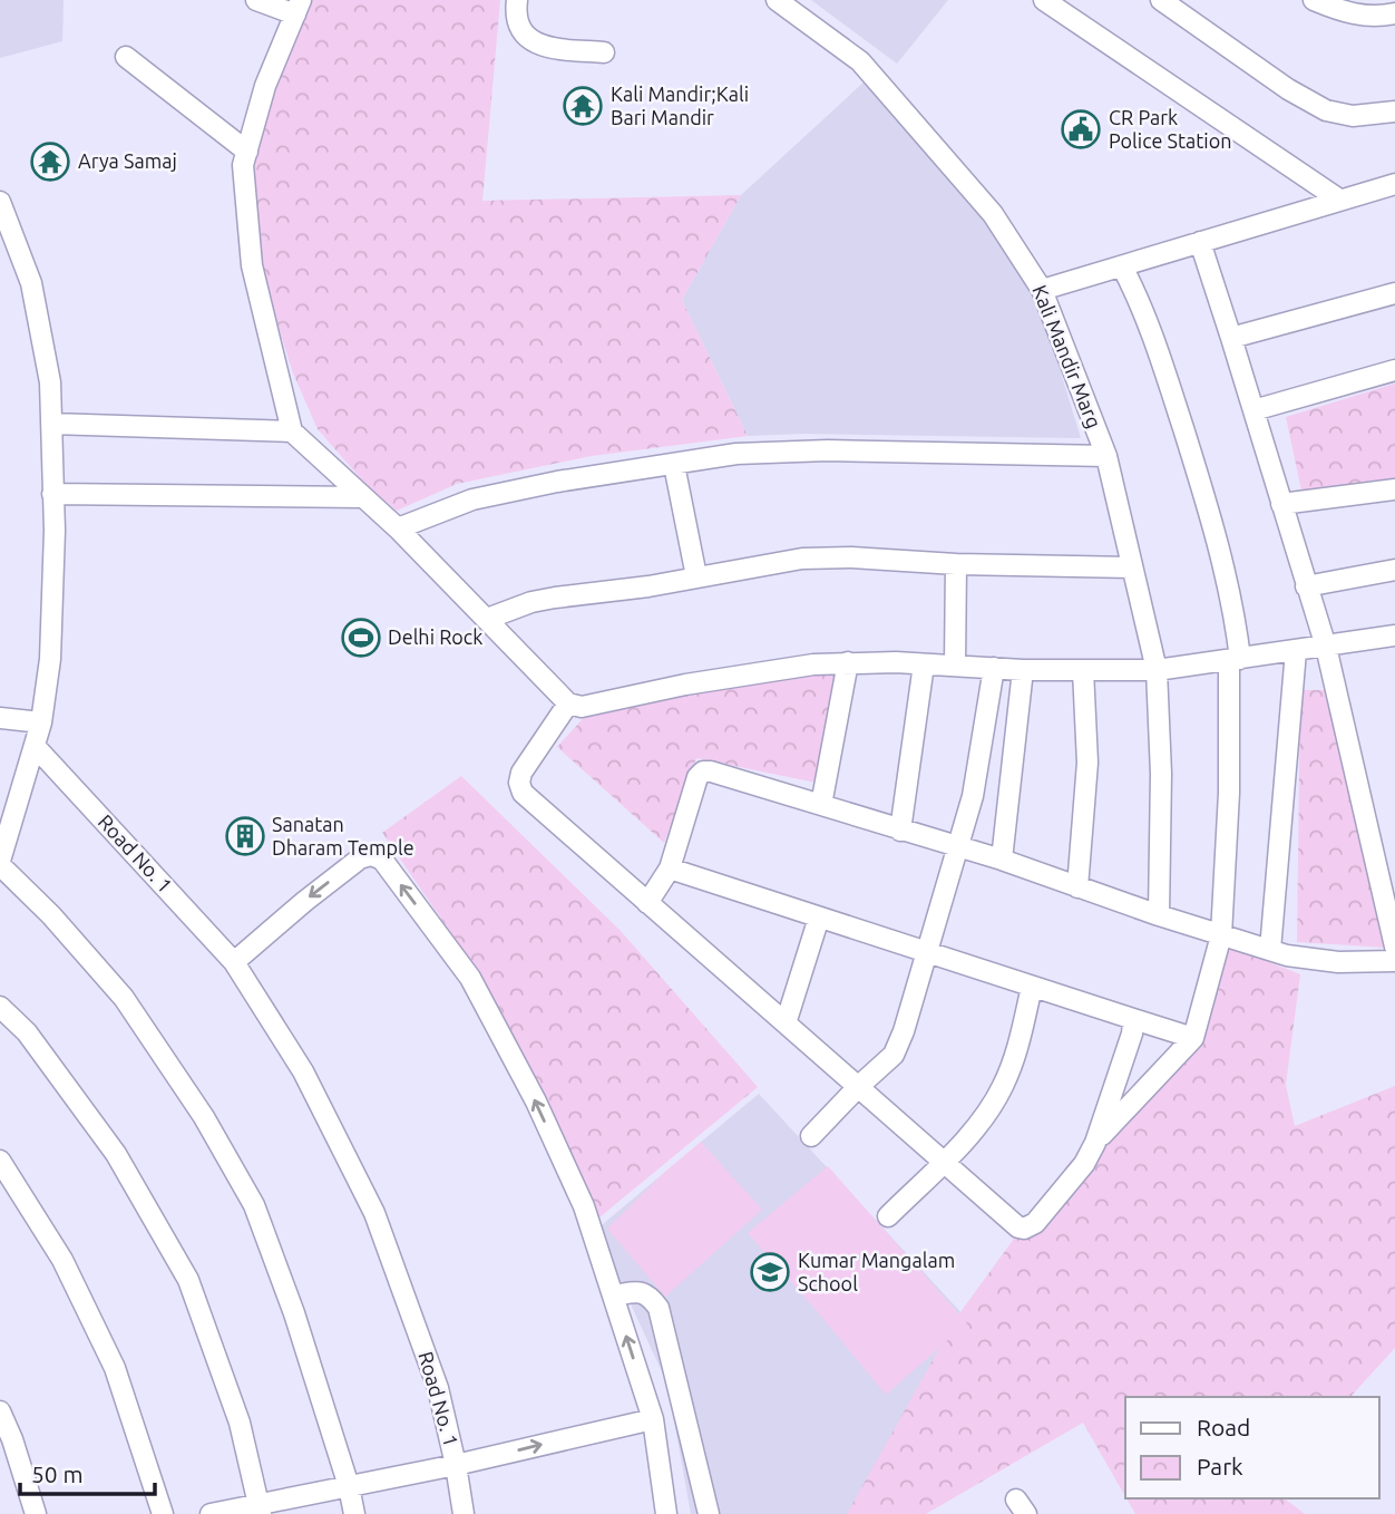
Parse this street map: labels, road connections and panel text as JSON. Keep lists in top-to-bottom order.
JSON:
{
  "streets": {
    "street": ["Kali Mandir Marg", "Road No. 1"]
  },
  "places": {
    "temple": ["Kali Mandir;Kali Bari Mandir", "Arya Samaj"],
    "public building": ["CR Park Police Station"],
    "sports": ["Delhi Rock"],
    "building": ["Sanatan Dharam Temple"],
    "school or university": ["Kumar Mangalam School"]
  },
  "legend": ["Road", "Park"],
  "scale_bar": "50 m"
}
